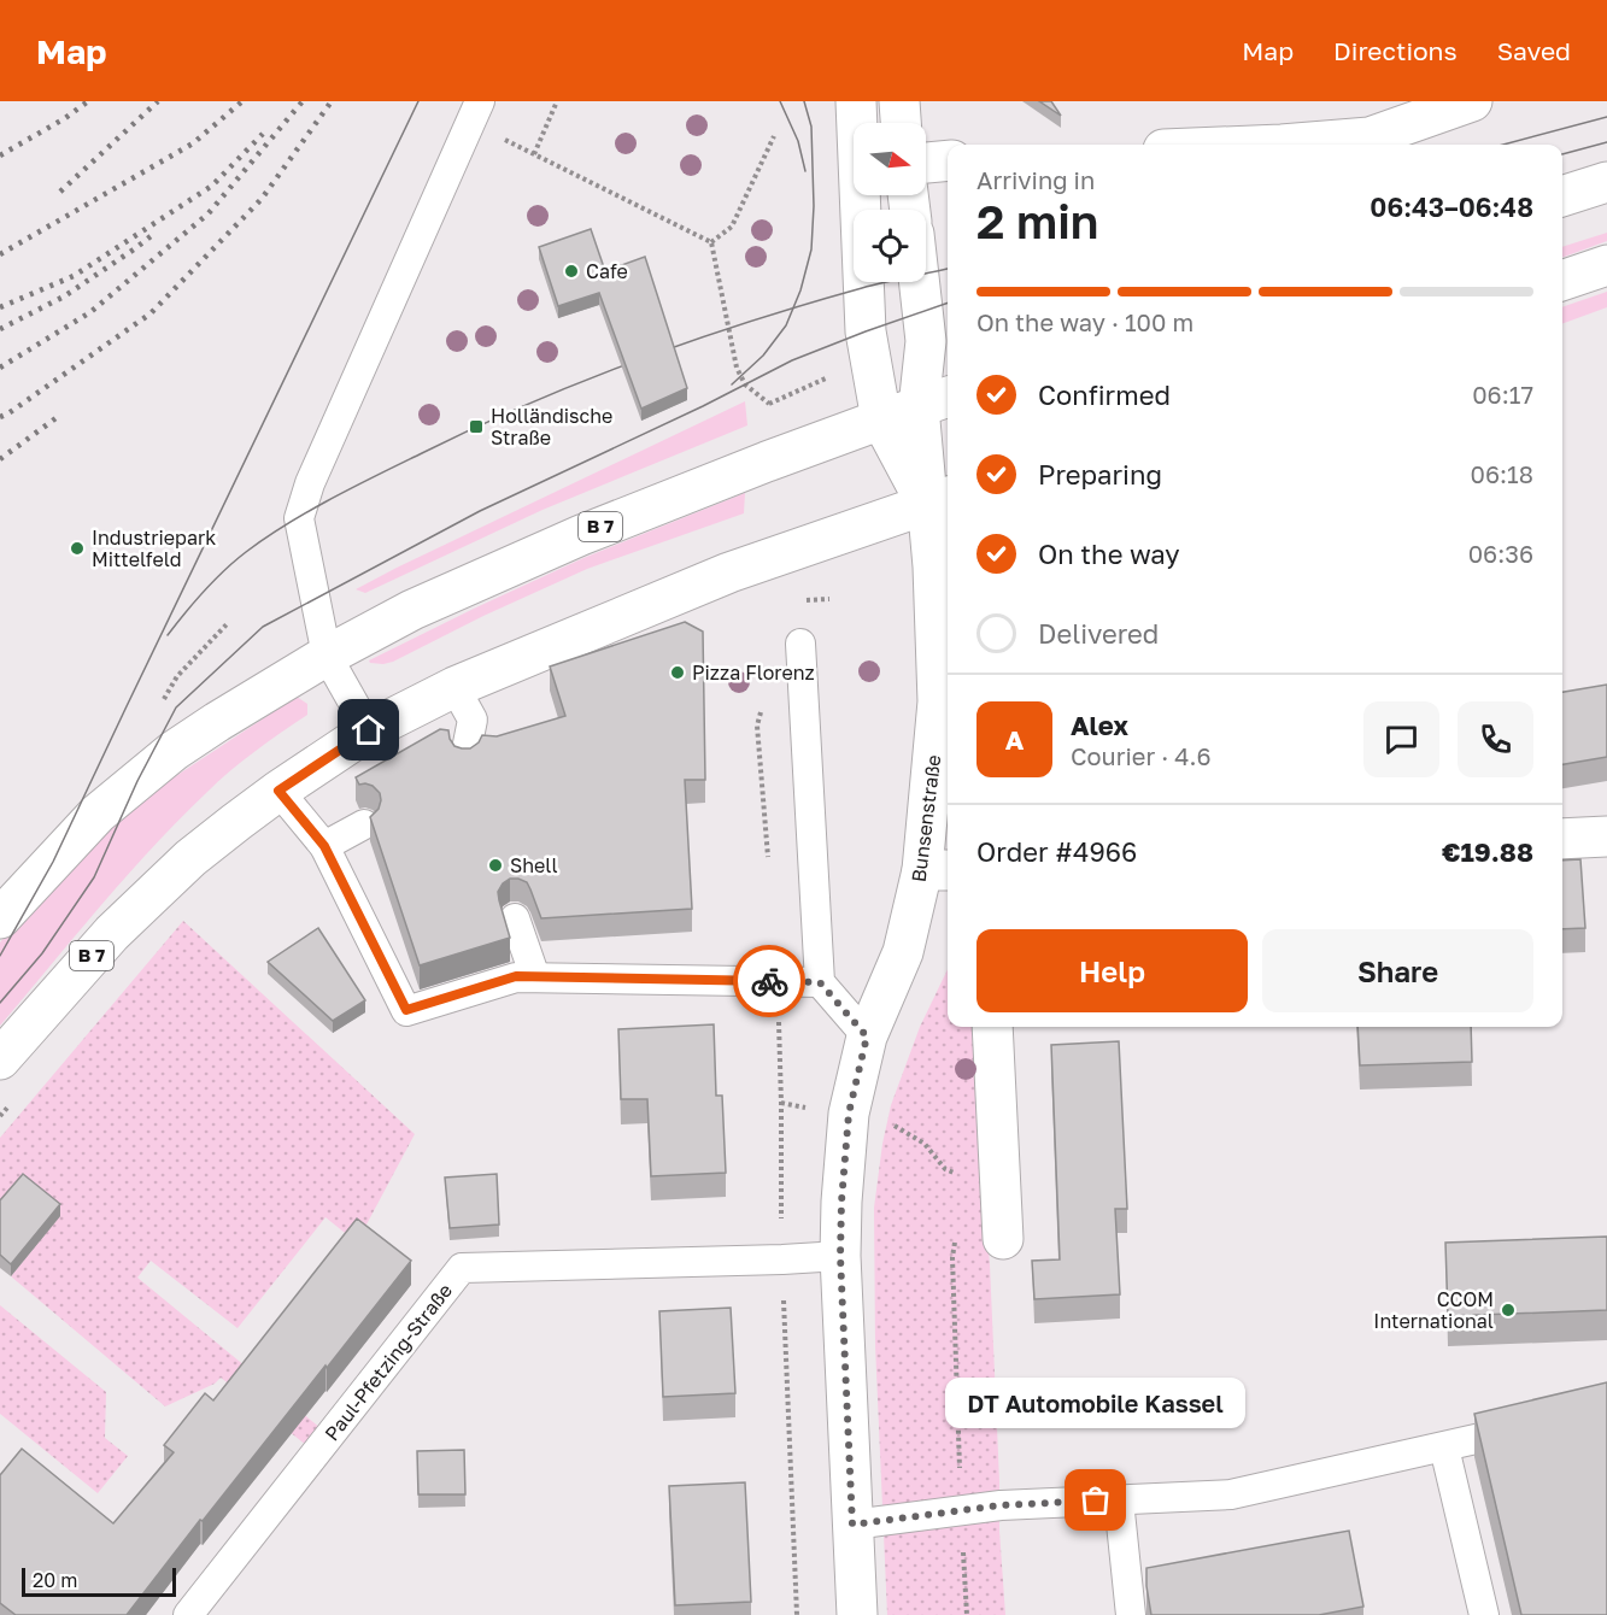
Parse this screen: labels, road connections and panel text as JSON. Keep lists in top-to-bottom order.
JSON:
{
  "streets": {
    "main road": ["B 7", "Bunsenstraße"],
    "lane": ["Paul-Pfetzing-Straße"]
  },
  "crossings": [
    ["B 7", "Bunsenstraße"],
    ["Bunsenstraße", "Paul-Pfetzing-Straße"]
  ],
  "places": {
    "other": [
      "Cafe",
      "Industriepark Mittelfeld",
      "Pizza Florenz",
      "Shell",
      "CCOM International",
      "DT Automobile Kassel"
    ],
    "transit": ["Holländische Straße"]
  },
  "scale_bar": "20 m",
  "north": "right",
  "page": {
    "header": "Map",
    "nav": ["Map", "Directions", "Saved"],
    "heading": ["2 min", "Arriving in", "06:43–06:48"],
    "panel": [
      "Alex",
      "Courier · 4.6",
      "Order #4966",
      "€19.88"
    ],
    "bar": "On the way · 100 m",
    "list": [
      ["Confirmed", "06:17"],
      ["Preparing", "06:18"],
      ["On the way", "06:36"],
      "Delivered"
    ],
    "round": "A",
    "buttons": ["Help", "Share"],
    "bubble": "DT Automobile Kassel",
    "scale": "20 m"
  }
}
